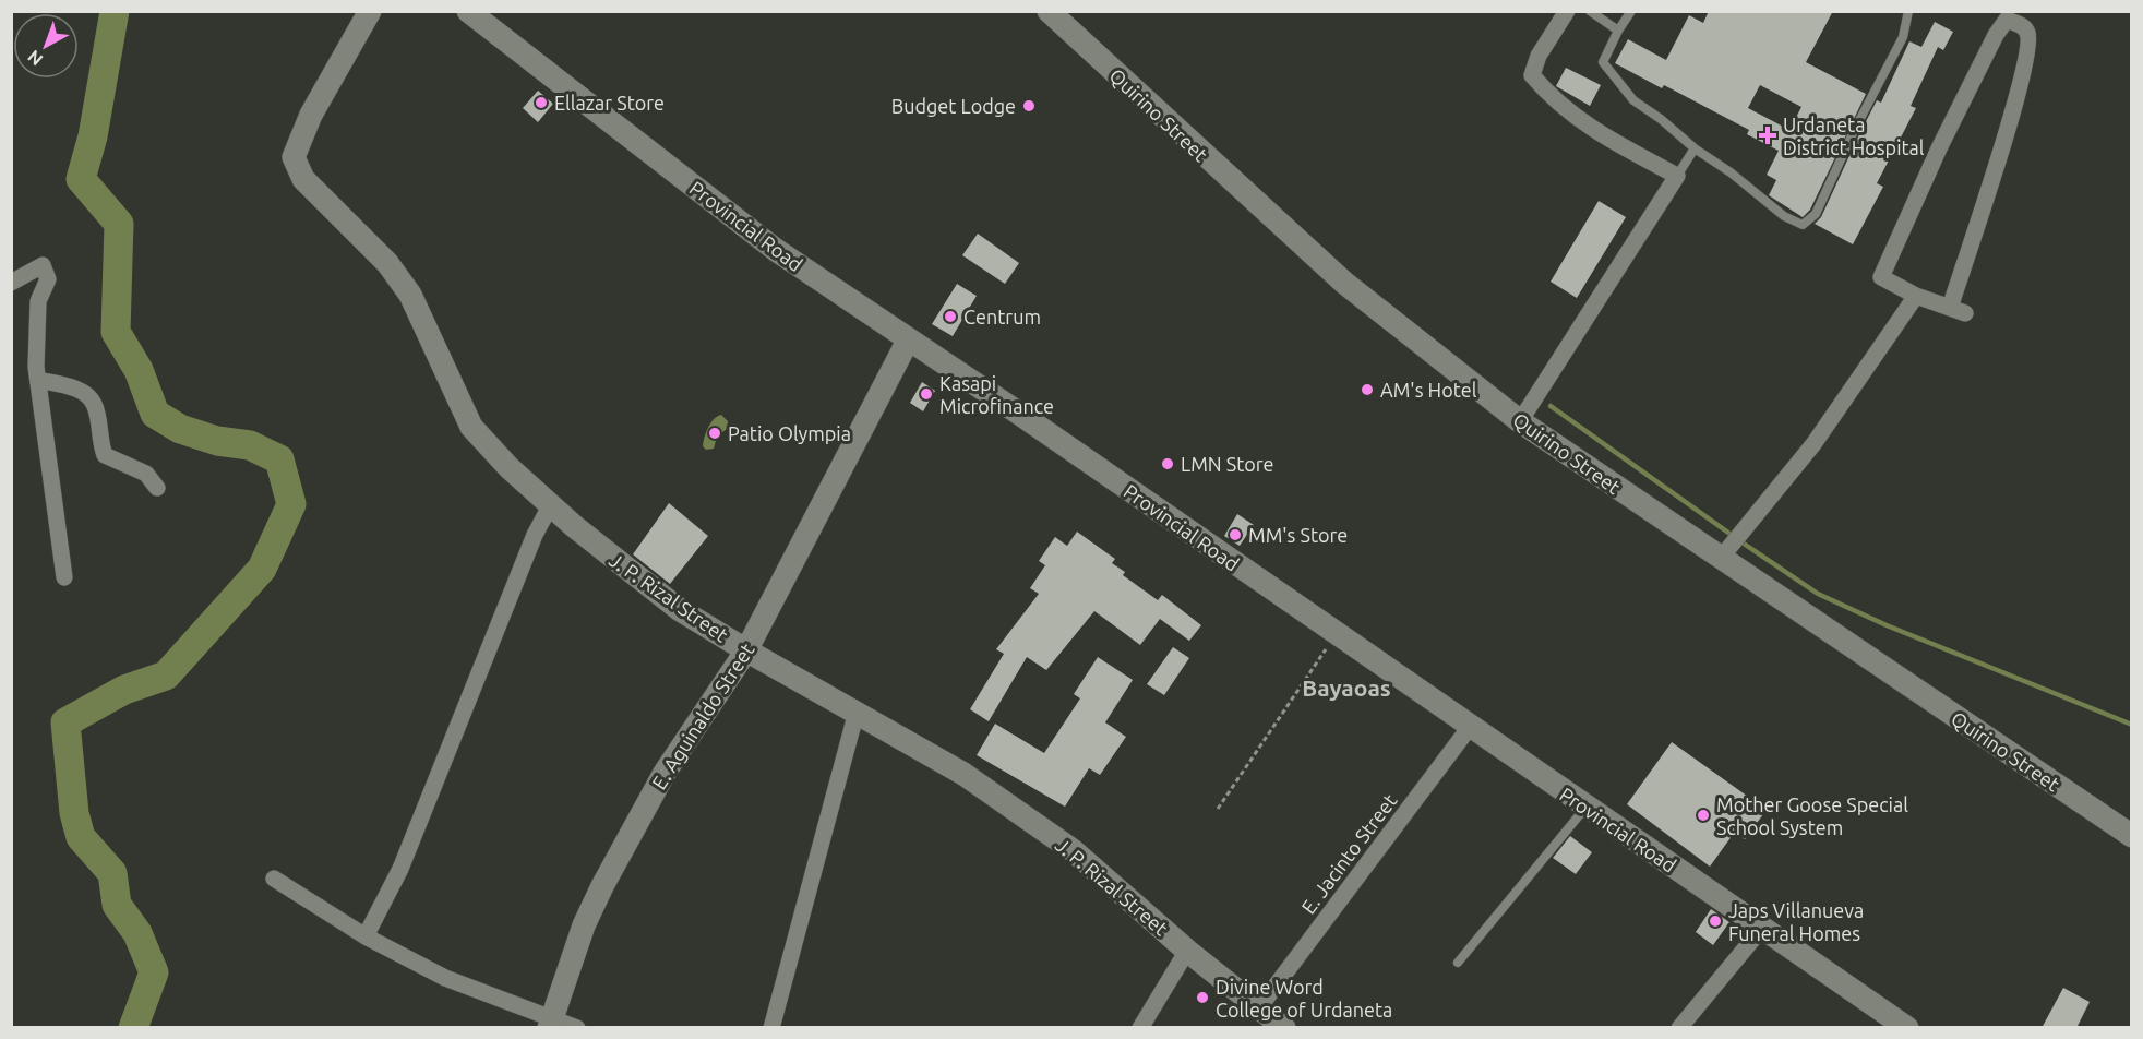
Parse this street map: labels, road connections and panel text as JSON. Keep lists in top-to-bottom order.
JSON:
{
  "streets": {
    "street": [
      "Quirino Street",
      "Provincial Road",
      "J. P. Rizal Street",
      "E. Aguinaldo Street",
      "E. Jacinto Street"
    ]
  },
  "crossings": [
    ["Provincial Road", "E. Aguinaldo Street"],
    ["Provincial Road", "E. Jacinto Street"],
    ["J. P. Rizal Street", "E. Aguinaldo Street"],
    ["J. P. Rizal Street", "E. Jacinto Street"]
  ],
  "districts": ["Bayaoas"],
  "places": {
    "other": [
      "Ellazar Store",
      "Budget Lodge",
      "Centrum",
      "AM's Hotel",
      "Kasapi Microfinance",
      "Patio Olympia",
      "LMN Store",
      "MM's Store",
      "Mother Goose Special School System",
      "Japs Villanueva Funeral Homes",
      "Divine Word College of Urdaneta"
    ],
    "health": ["Urdaneta District Hospital"]
  },
  "north": "bottom left"
}
